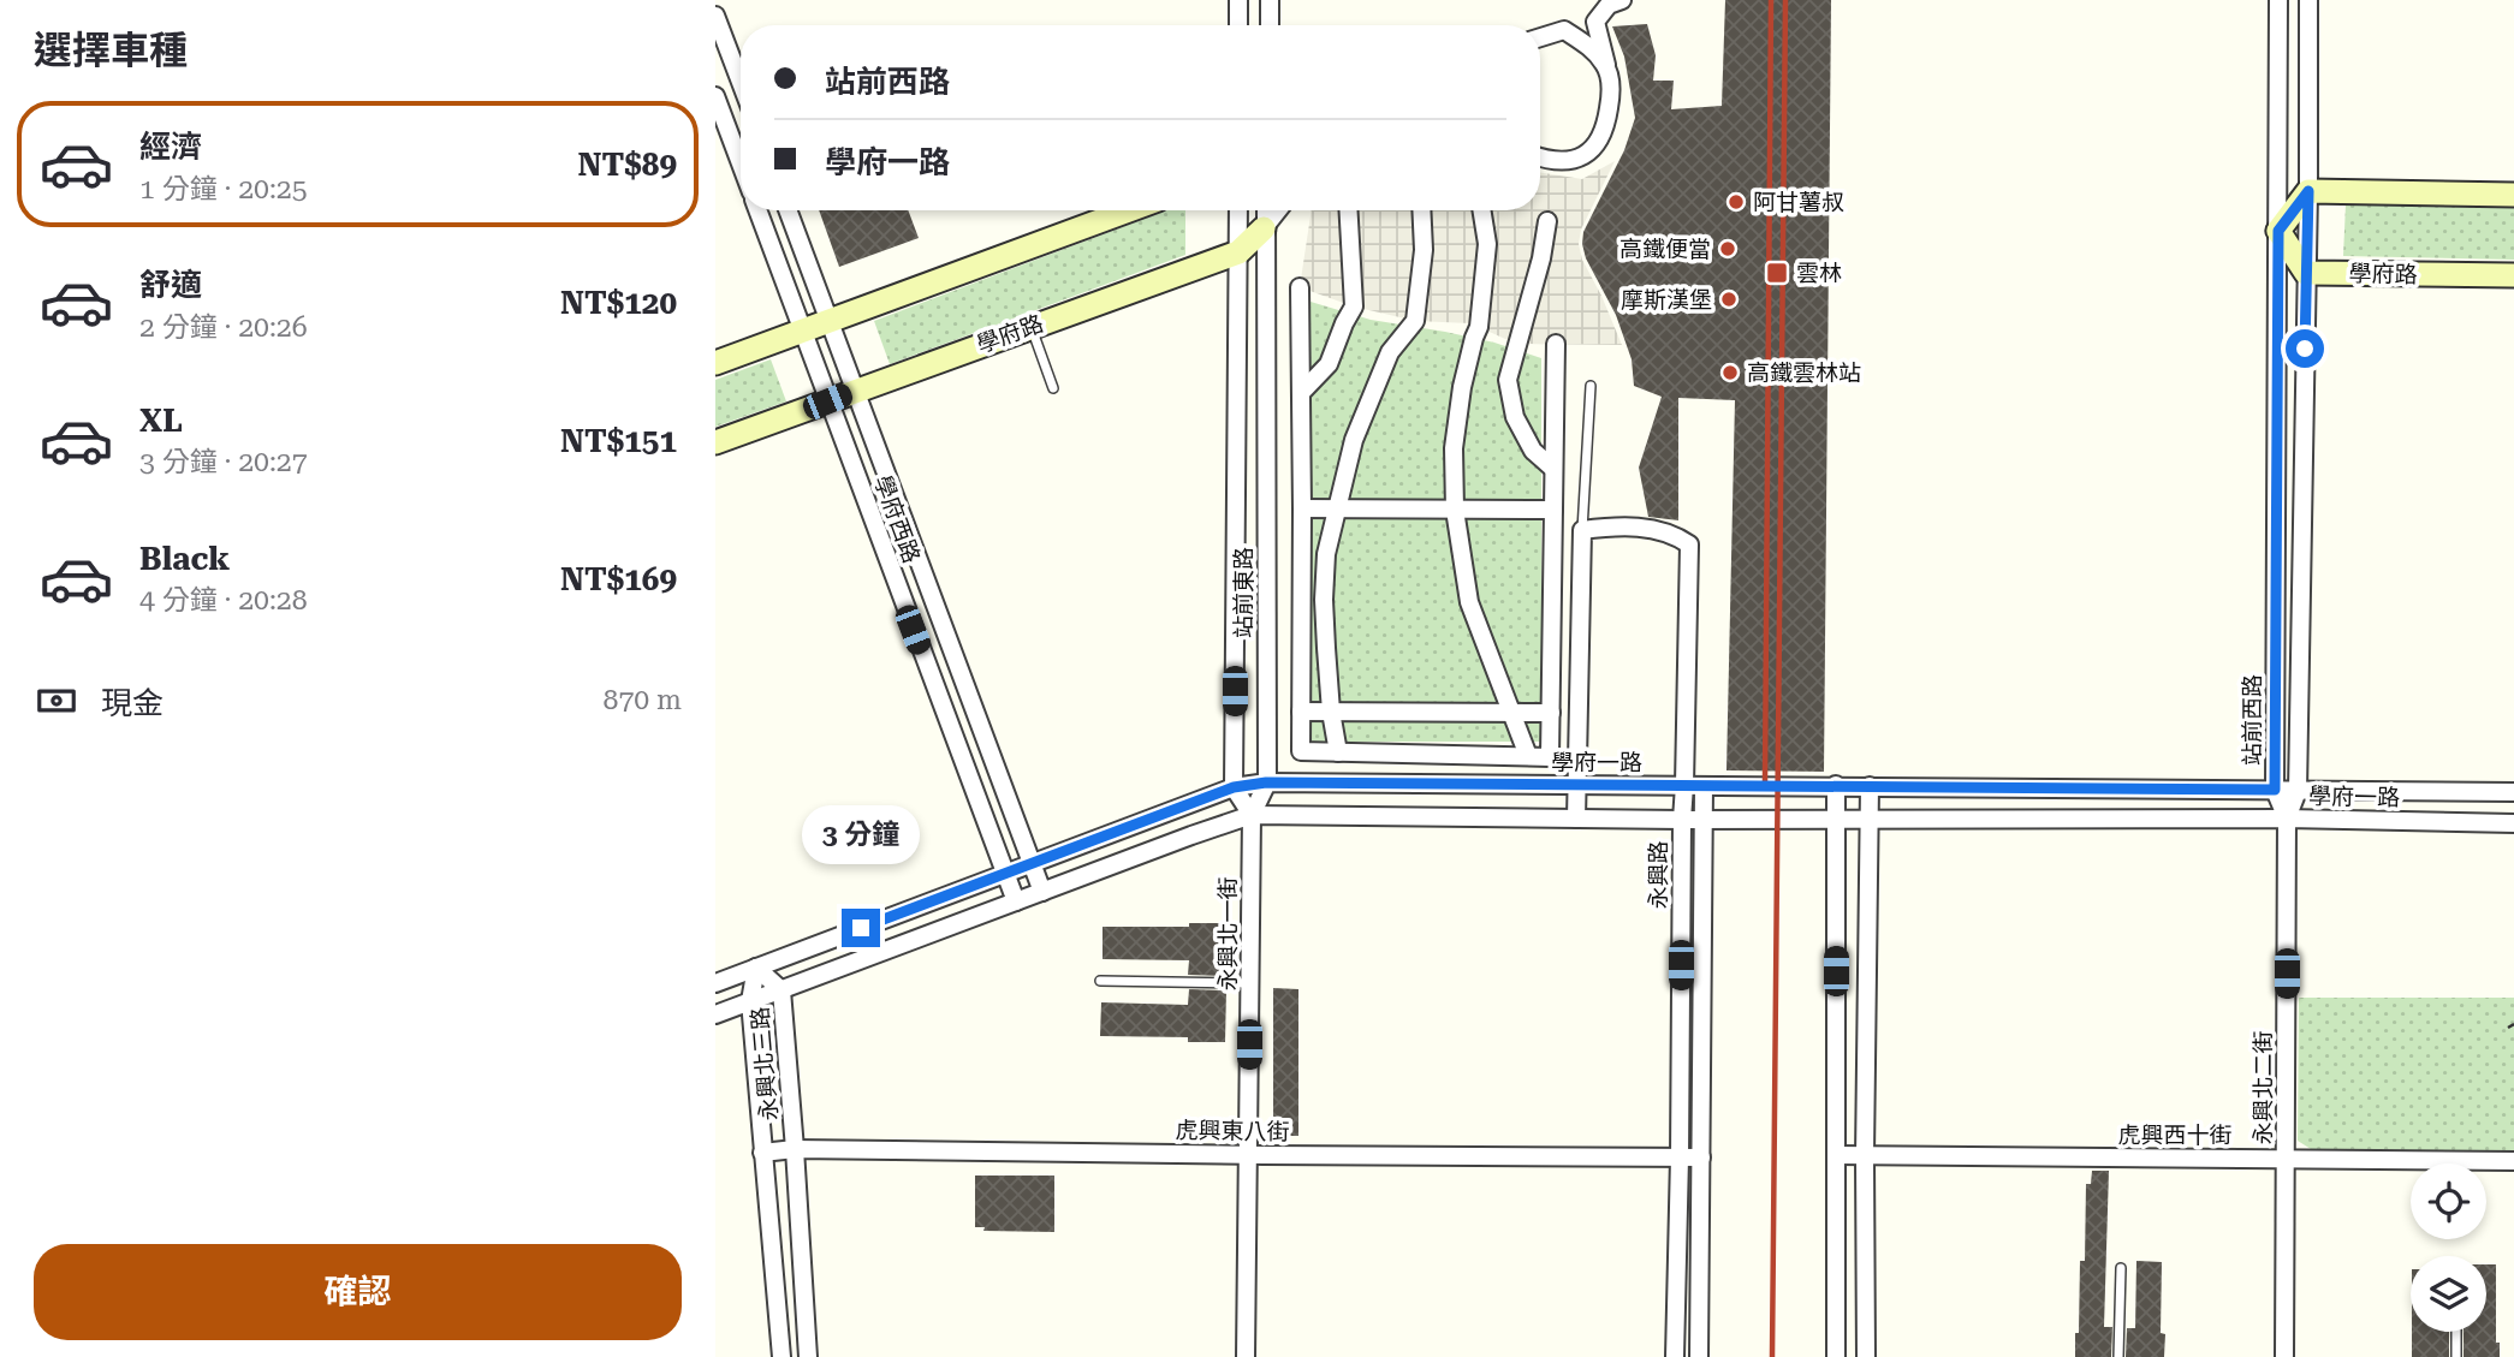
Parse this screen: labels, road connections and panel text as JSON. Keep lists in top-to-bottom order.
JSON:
{
  "streets": {
    "street": [
      "學府路",
      "學府西路",
      "站前東路",
      "站前西路",
      "學府一路",
      "永興路",
      "永興北一街",
      "永興北三路",
      "永興北二街",
      "虎興東八街",
      "虎興西十街"
    ]
  },
  "crossings": [
    ["學府路", "學府西路"],
    ["學府路", "站前東路"],
    ["學府路", "站前西路"],
    ["學府西路", "學府一路"],
    ["站前東路", "學府一路"],
    ["站前東路", "永興北一街"],
    ["站前西路", "學府一路"],
    ["站前西路", "永興北二街"],
    ["學府一路", "永興路"],
    ["學府一路", "永興北一街"],
    ["學府一路", "永興北三路"],
    ["學府一路", "永興北二街"],
    ["永興路", "虎興東八街"],
    ["永興北一街", "虎興東八街"],
    ["永興北三路", "虎興東八街"],
    ["永興北二街", "虎興西十街"]
  ],
  "places": {
    "other": [
      "阿甘薯叔",
      "高鐵便當",
      "摩斯漢堡",
      "高鐵雲林站"
    ],
    "transit": ["雲林"]
  },
  "page": {
    "heading": "選擇車種",
    "banner": ["站前西路", "學府一路"],
    "list": [
      {
        "name": "經濟",
        "note": "1 分鐘 · 20:25",
        "value": "NT$89"
      },
      {
        "name": "舒適",
        "note": "2 分鐘 · 20:26",
        "value": "NT$120"
      },
      {
        "name": "XL",
        "note": "3 分鐘 · 20:27",
        "value": "NT$151"
      },
      {
        "name": "Black",
        "note": "4 分鐘 · 20:28",
        "value": "NT$169"
      }
    ],
    "pay": ["現金", "870 m"],
    "bubble": "3 分鐘",
    "buttons": "確認"
  }
}
